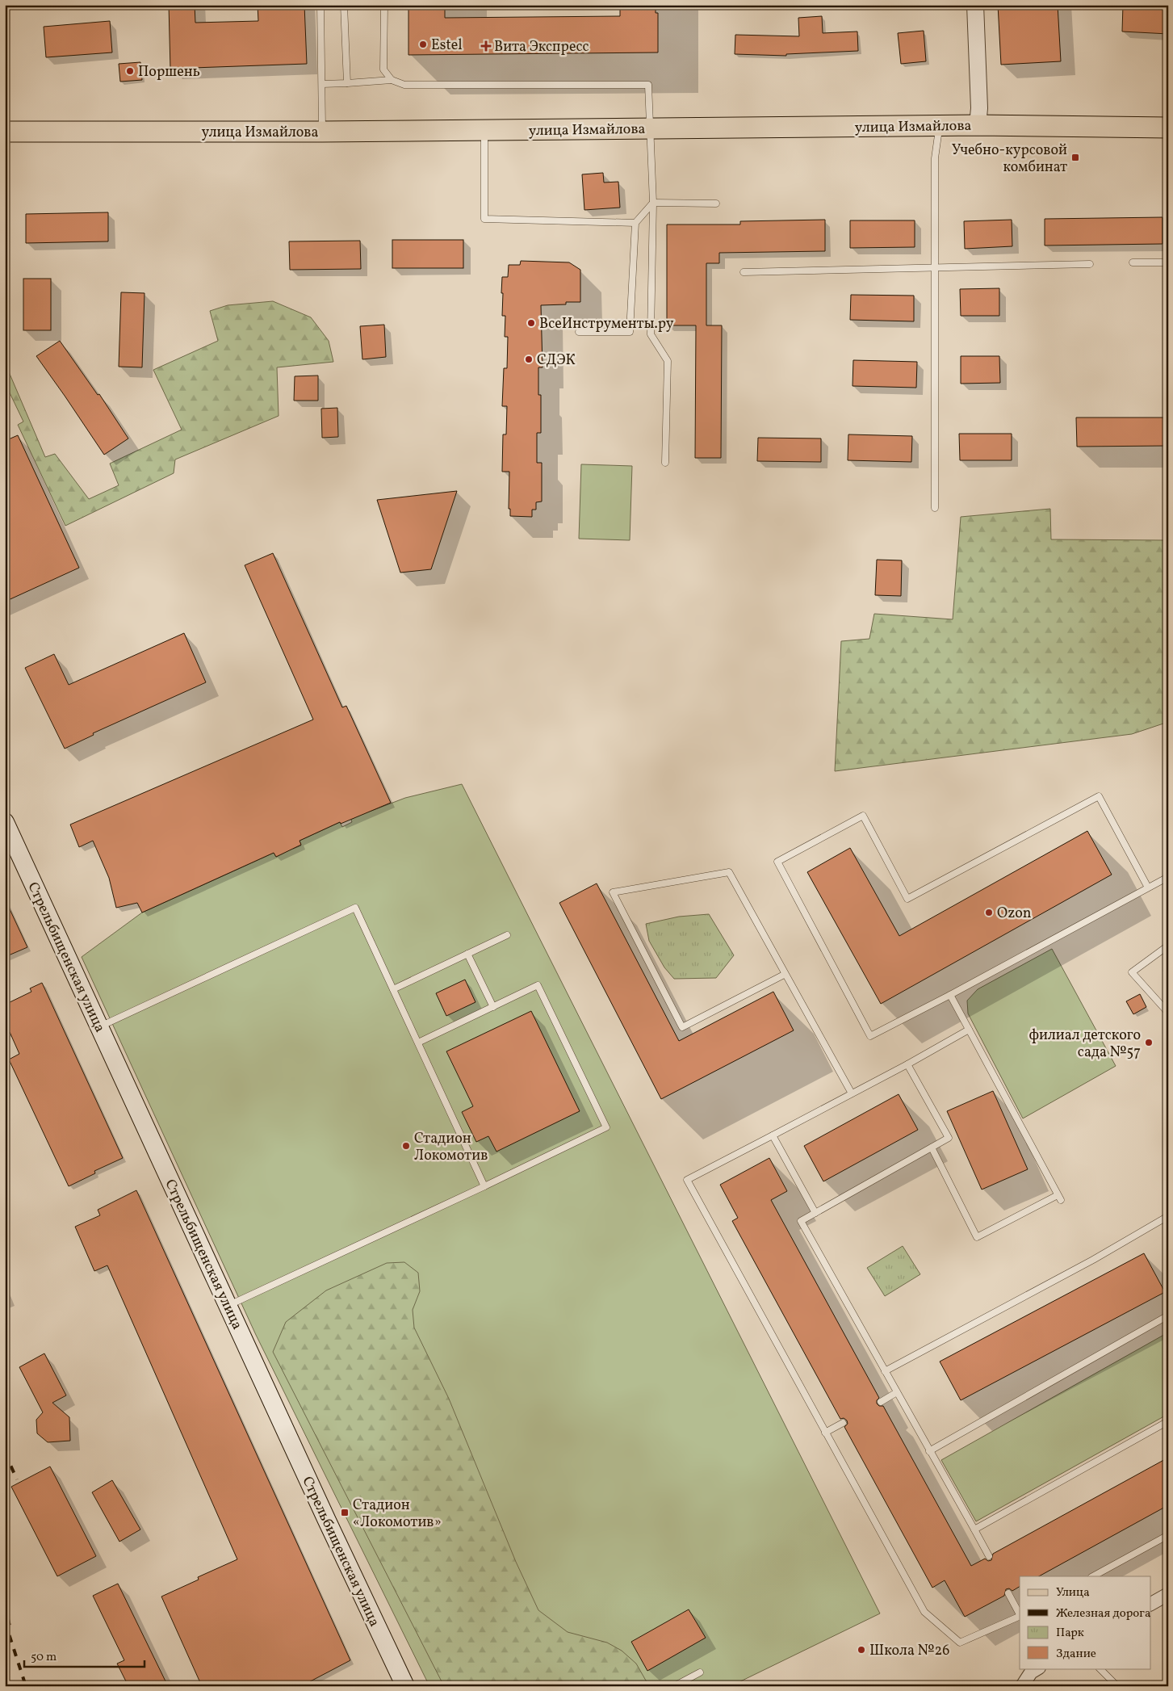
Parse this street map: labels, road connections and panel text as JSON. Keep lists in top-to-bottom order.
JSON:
{
  "streets": {
    "main road": ["улица Измайлова", "Стрельбищенская улица"]
  },
  "places": {
    "other": [
      "Estel",
      "Поршень",
      "ВсеИнструменты.ру",
      "СДЭК",
      "Ozon",
      "филиал детского сада №57",
      "Стадион Локомотив",
      "Школа №26"
    ],
    "health": ["Вита Экспресс"],
    "transit": ["Учебно-курсовой комбинат", "Стадион «Локомотив»"]
  },
  "legend": [
    "Улица",
    "Железная дорога",
    "Парк",
    "Здание"
  ],
  "scale_bar": "50 m"
}
